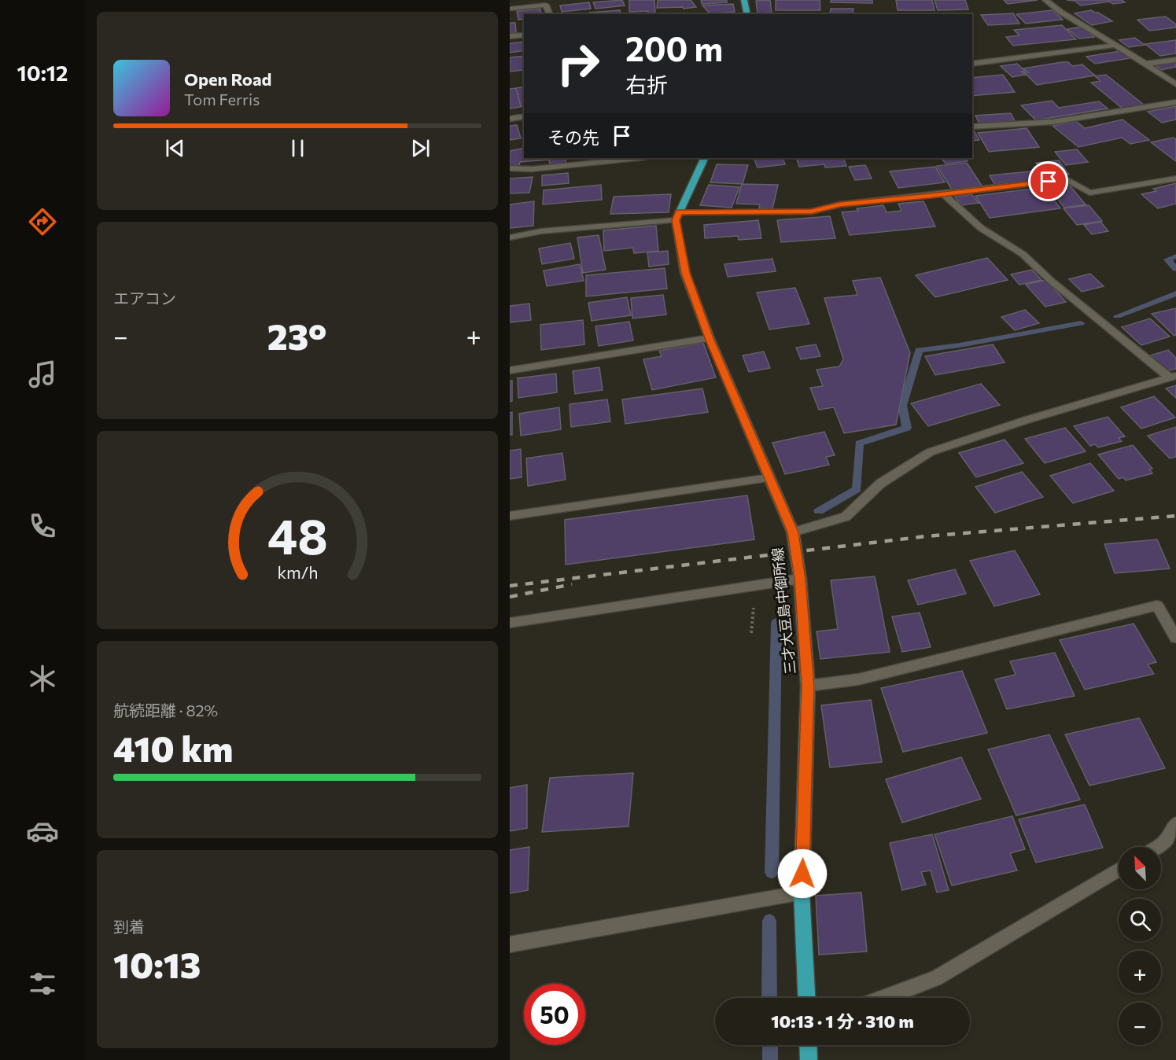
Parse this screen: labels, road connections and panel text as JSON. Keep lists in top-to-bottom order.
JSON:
{
  "streets": {
    "main road": ["三才大豆島中御所線"]
  },
  "north": "top left",
  "page": {
    "tabs": "10:12",
    "turn": ["200 m", "右折"],
    "song": ["Open Road", "Tom Ferris"],
    "then": "その先",
    "tile": [
      "エアコン",
      ["航続距離 · 82%", "410 km"],
      ["到着", "10:13"]
    ],
    "heat": ["−", "23°", "+"],
    "map_buttons": ["+", "−"],
    "limit": "50",
    "trip": "10:13 · 1 分 · 310 m",
    "gauge": ["48", "km/h"]
  }
}
